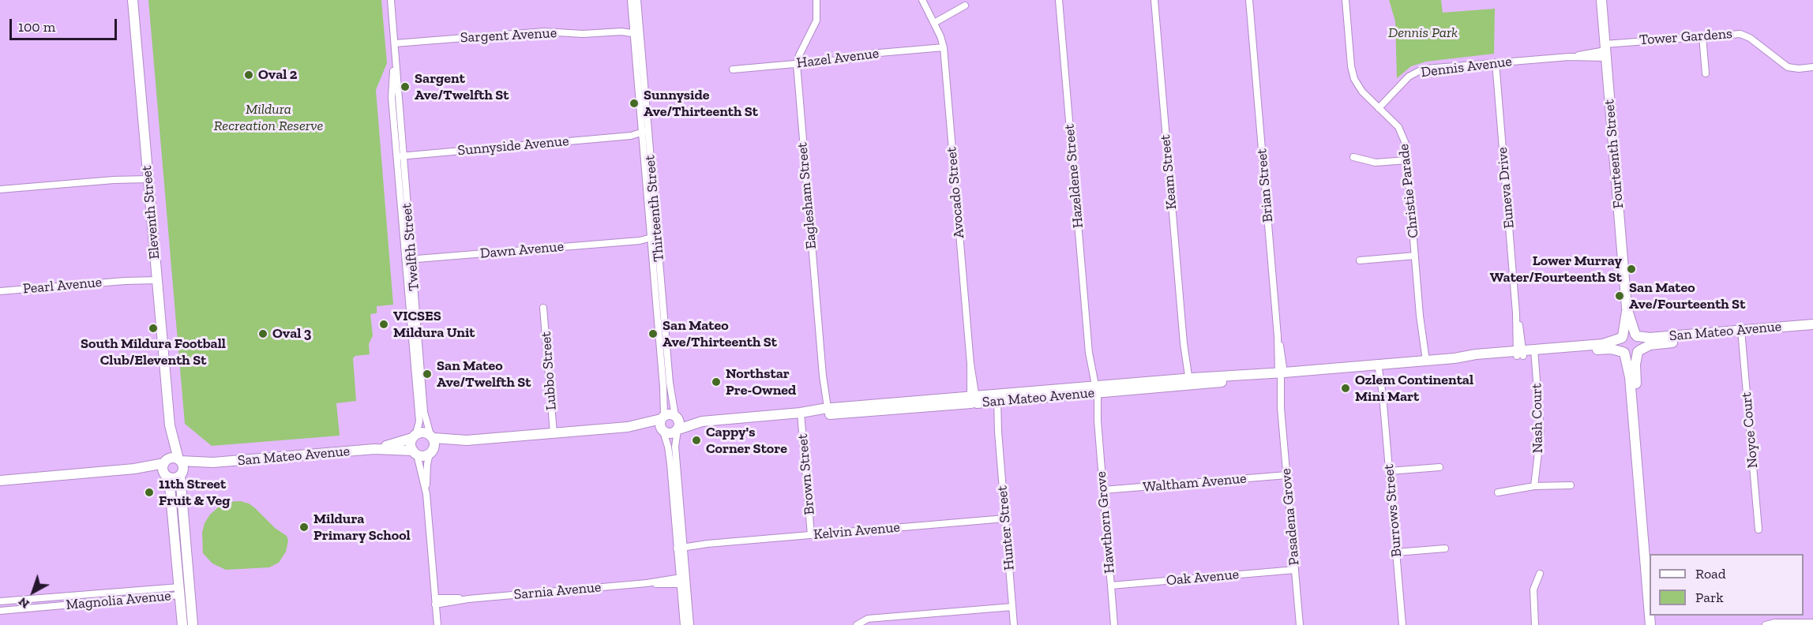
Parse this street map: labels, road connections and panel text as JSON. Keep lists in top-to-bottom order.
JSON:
{
  "streets": {
    "street": [
      "Sargent Avenue",
      "Tower Gardens",
      "Hazel Avenue",
      "Dennis Avenue",
      "Sunnyside Avenue",
      "Fourteenth Street",
      "Keam Street",
      "Hazeldene Street",
      "Brian Street",
      "Euneva Drive",
      "Christie Parade",
      "Avocado Street",
      "Eaglesham Street",
      "Thirteenth Street",
      "Eleventh Street",
      "Twelfth Street",
      "Dawn Avenue",
      "Pearl Avenue",
      "San Mateo Avenue",
      "Lubbo Street",
      "Nash Court",
      "Noyce Court",
      "Brown Street",
      "Waltham Avenue",
      "Burrows Street",
      "Pasadena Grove",
      "Hawthorn Grove",
      "Hunter Street",
      "Kelvin Avenue",
      "Oak Avenue",
      "Sarnia Avenue",
      "Magnolia Avenue"
    ]
  },
  "crossings": [
    ["Sargent Avenue", "Thirteenth Street"],
    ["Sargent Avenue", "Twelfth Street"],
    ["Tower Gardens", "Dennis Avenue"],
    ["Tower Gardens", "Fourteenth Street"],
    ["Hazel Avenue", "Avocado Street"],
    ["Hazel Avenue", "Eaglesham Street"],
    ["Dennis Avenue", "Fourteenth Street"],
    ["Dennis Avenue", "Euneva Drive"],
    ["Dennis Avenue", "Christie Parade"],
    ["Sunnyside Avenue", "Thirteenth Street"],
    ["Sunnyside Avenue", "Twelfth Street"],
    ["Fourteenth Street", "San Mateo Avenue"],
    ["Keam Street", "San Mateo Avenue"],
    ["Hazeldene Street", "San Mateo Avenue"],
    ["Hazeldene Street", "Hawthorn Grove"],
    ["Brian Street", "San Mateo Avenue"],
    ["Brian Street", "Pasadena Grove"],
    ["Euneva Drive", "San Mateo Avenue"],
    ["Christie Parade", "San Mateo Avenue"],
    ["Avocado Street", "San Mateo Avenue"],
    ["Eaglesham Street", "San Mateo Avenue"],
    ["Thirteenth Street", "Dawn Avenue"],
    ["Thirteenth Street", "San Mateo Avenue"],
    ["Eleventh Street", "Pearl Avenue"],
    ["Eleventh Street", "San Mateo Avenue"],
    ["Twelfth Street", "Dawn Avenue"],
    ["Twelfth Street", "San Mateo Avenue"],
    ["San Mateo Avenue", "Nash Court"],
    ["San Mateo Avenue", "Noyce Court"],
    ["San Mateo Avenue", "Brown Street"],
    ["San Mateo Avenue", "Burrows Street"],
    ["San Mateo Avenue", "Pasadena Grove"],
    ["San Mateo Avenue", "Hawthorn Grove"],
    ["San Mateo Avenue", "Hunter Street"],
    ["Brown Street", "Kelvin Avenue"],
    ["Waltham Avenue", "Pasadena Grove"],
    ["Waltham Avenue", "Hawthorn Grove"],
    ["Pasadena Grove", "Oak Avenue"],
    ["Hawthorn Grove", "Oak Avenue"],
    ["Hunter Street", "Kelvin Avenue"]
  ],
  "parks": ["Dennis Park", "Mildura Recreation Reserve"],
  "places": [
    "Oval 2",
    "Sargent Ave/Twelfth St",
    "Sunnyside Ave/Thirteenth St",
    "Lower Murray Water/Fourteenth St",
    "San Mateo Ave/Fourteenth St",
    "VICSES Mildura Unit",
    "South Mildura Football Club/Eleventh St",
    "Oval 3",
    "San Mateo Ave/Thirteenth St",
    "San Mateo Ave/Twelfth St",
    "Northstar Pre-Owned",
    "Ozlem Continental Mini Mart",
    "Cappy's Corner Store",
    "11th Street Fruit & Veg",
    "Mildura Primary School"
  ],
  "legend": ["Road", "Park"],
  "scale_bar": "100 m",
  "north": "bottom left"
}
